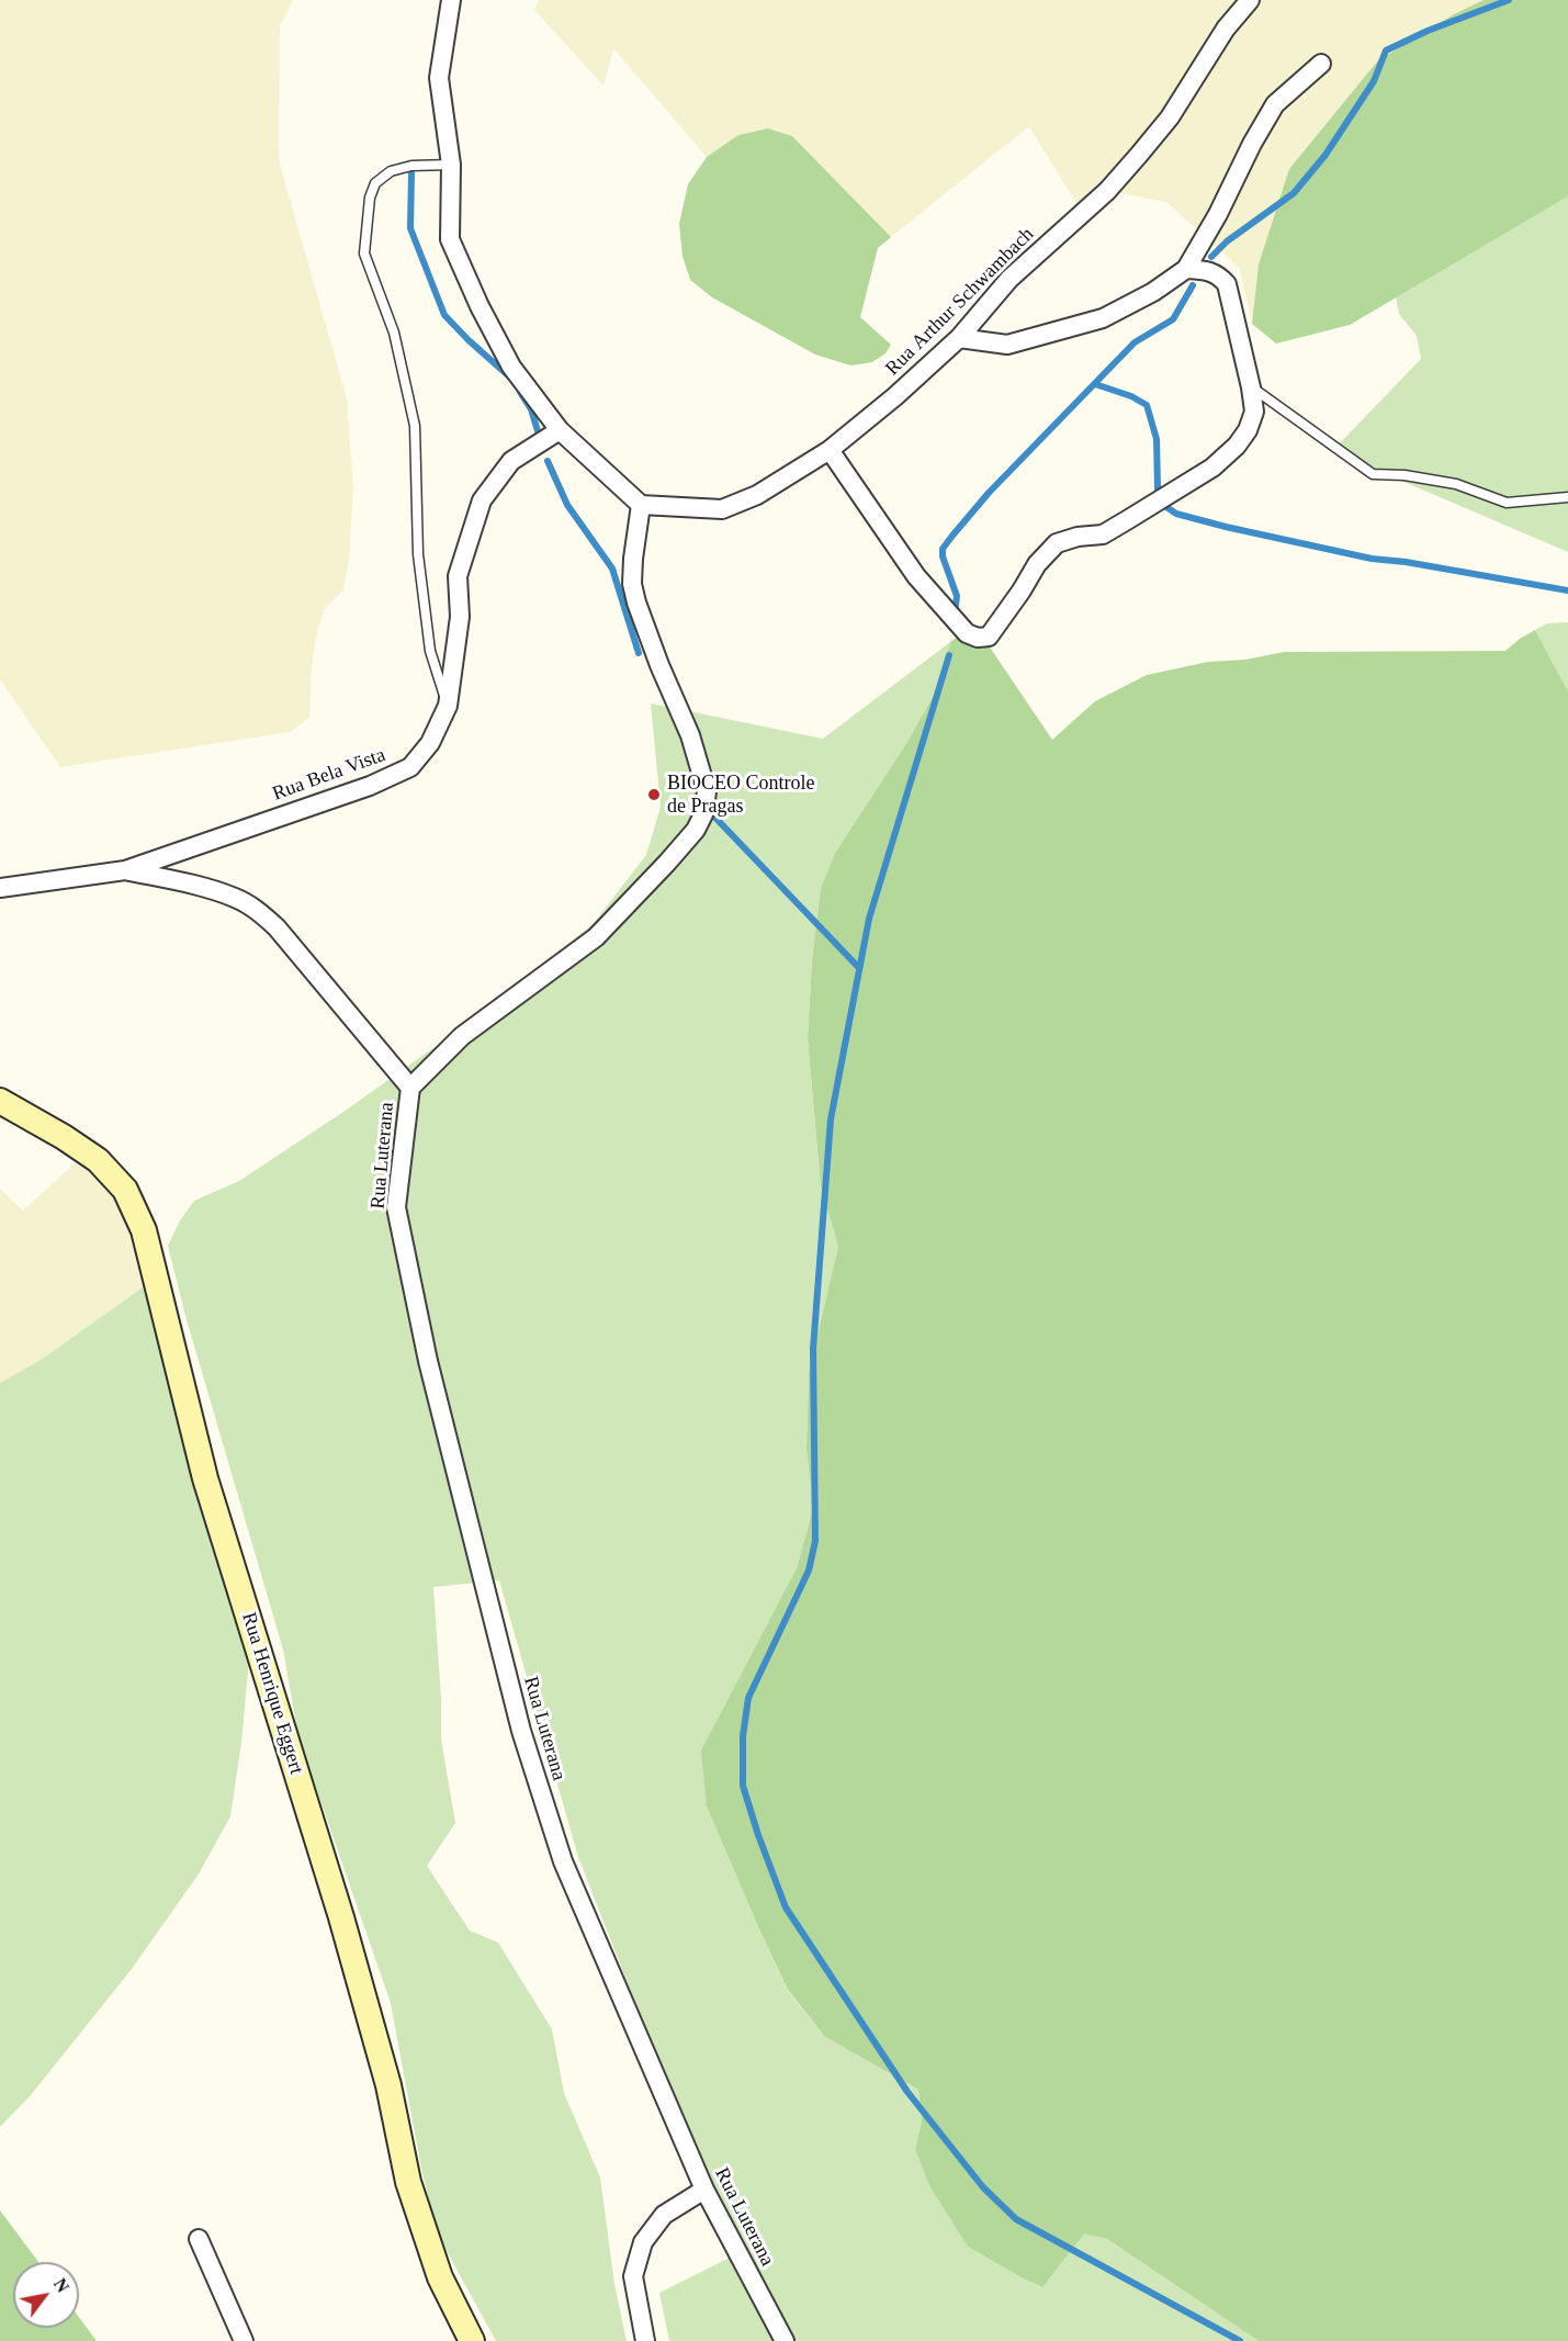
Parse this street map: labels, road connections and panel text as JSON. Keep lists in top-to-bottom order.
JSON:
{
  "streets": {
    "street": [
      "Rua Arthur Schwambach",
      "Rua Bela Vista",
      "Rua Luterana",
      "Rua Henrique Eggert"
    ]
  },
  "places": ["BIOCEO Controle de Pragas"],
  "north": "top right"
}
